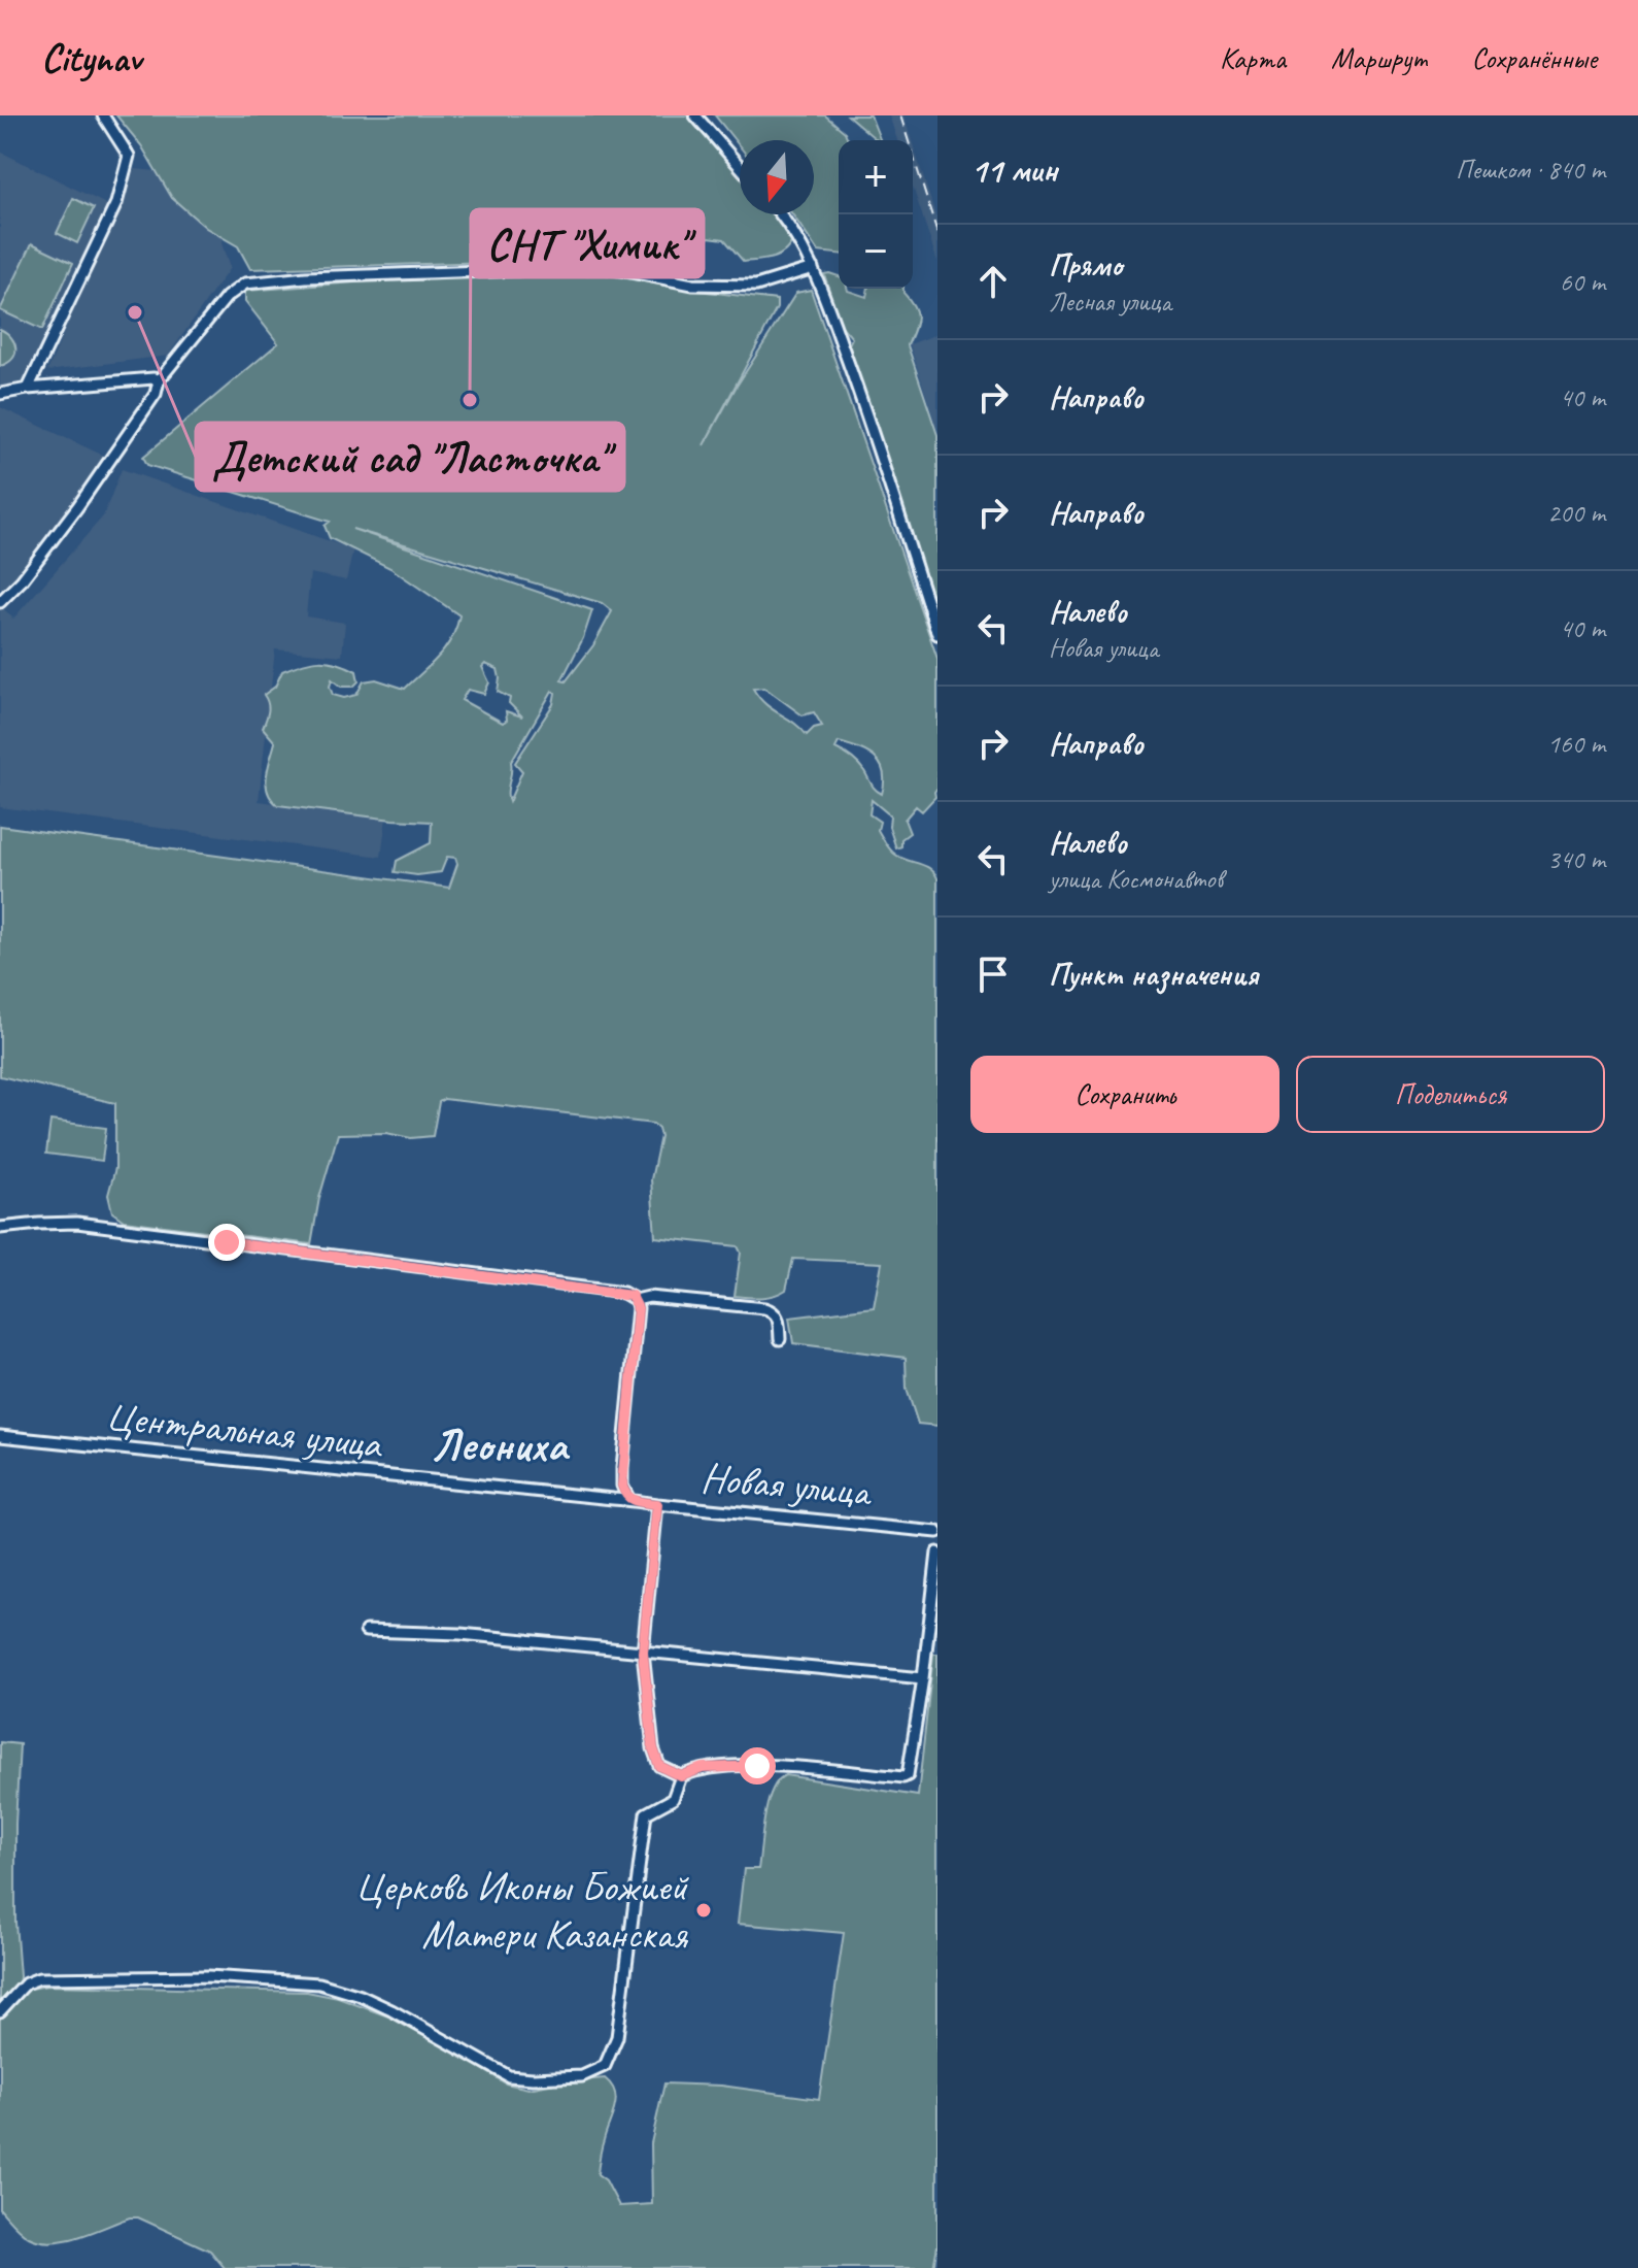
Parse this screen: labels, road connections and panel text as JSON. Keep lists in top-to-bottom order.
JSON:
{
  "streets": {
    "street": ["Центральная улица", "Новая улица"]
  },
  "crossings": [
    ["Центральная улица", "Новая улица"]
  ],
  "districts": ["Леониха"],
  "places": ["Детский сад \"Ласточка\"", "СНТ \"Химик\"", "Церковь Иконы Божией Матери Казанская"],
  "north": "bottom",
  "page": {
    "header": "Citynav",
    "nav": ["Карта", "Маршрут", "Сохранённые"],
    "heading": ["11 мин", "Пешком · 840 m"],
    "map_buttons": ["+", "−"],
    "list": [
      ["Прямо", "Лесная улица", "60 m"],
      ["Направо", "40 m"],
      ["Направо", "200 m"],
      ["Налево", "Новая улица", "40 m"],
      ["Направо", "160 m"],
      ["Налево", "улица Космонавтов", "340 m"],
      "Пункт назначения"
    ],
    "buttons": ["Сохранить", "Поделиться"]
  }
}
